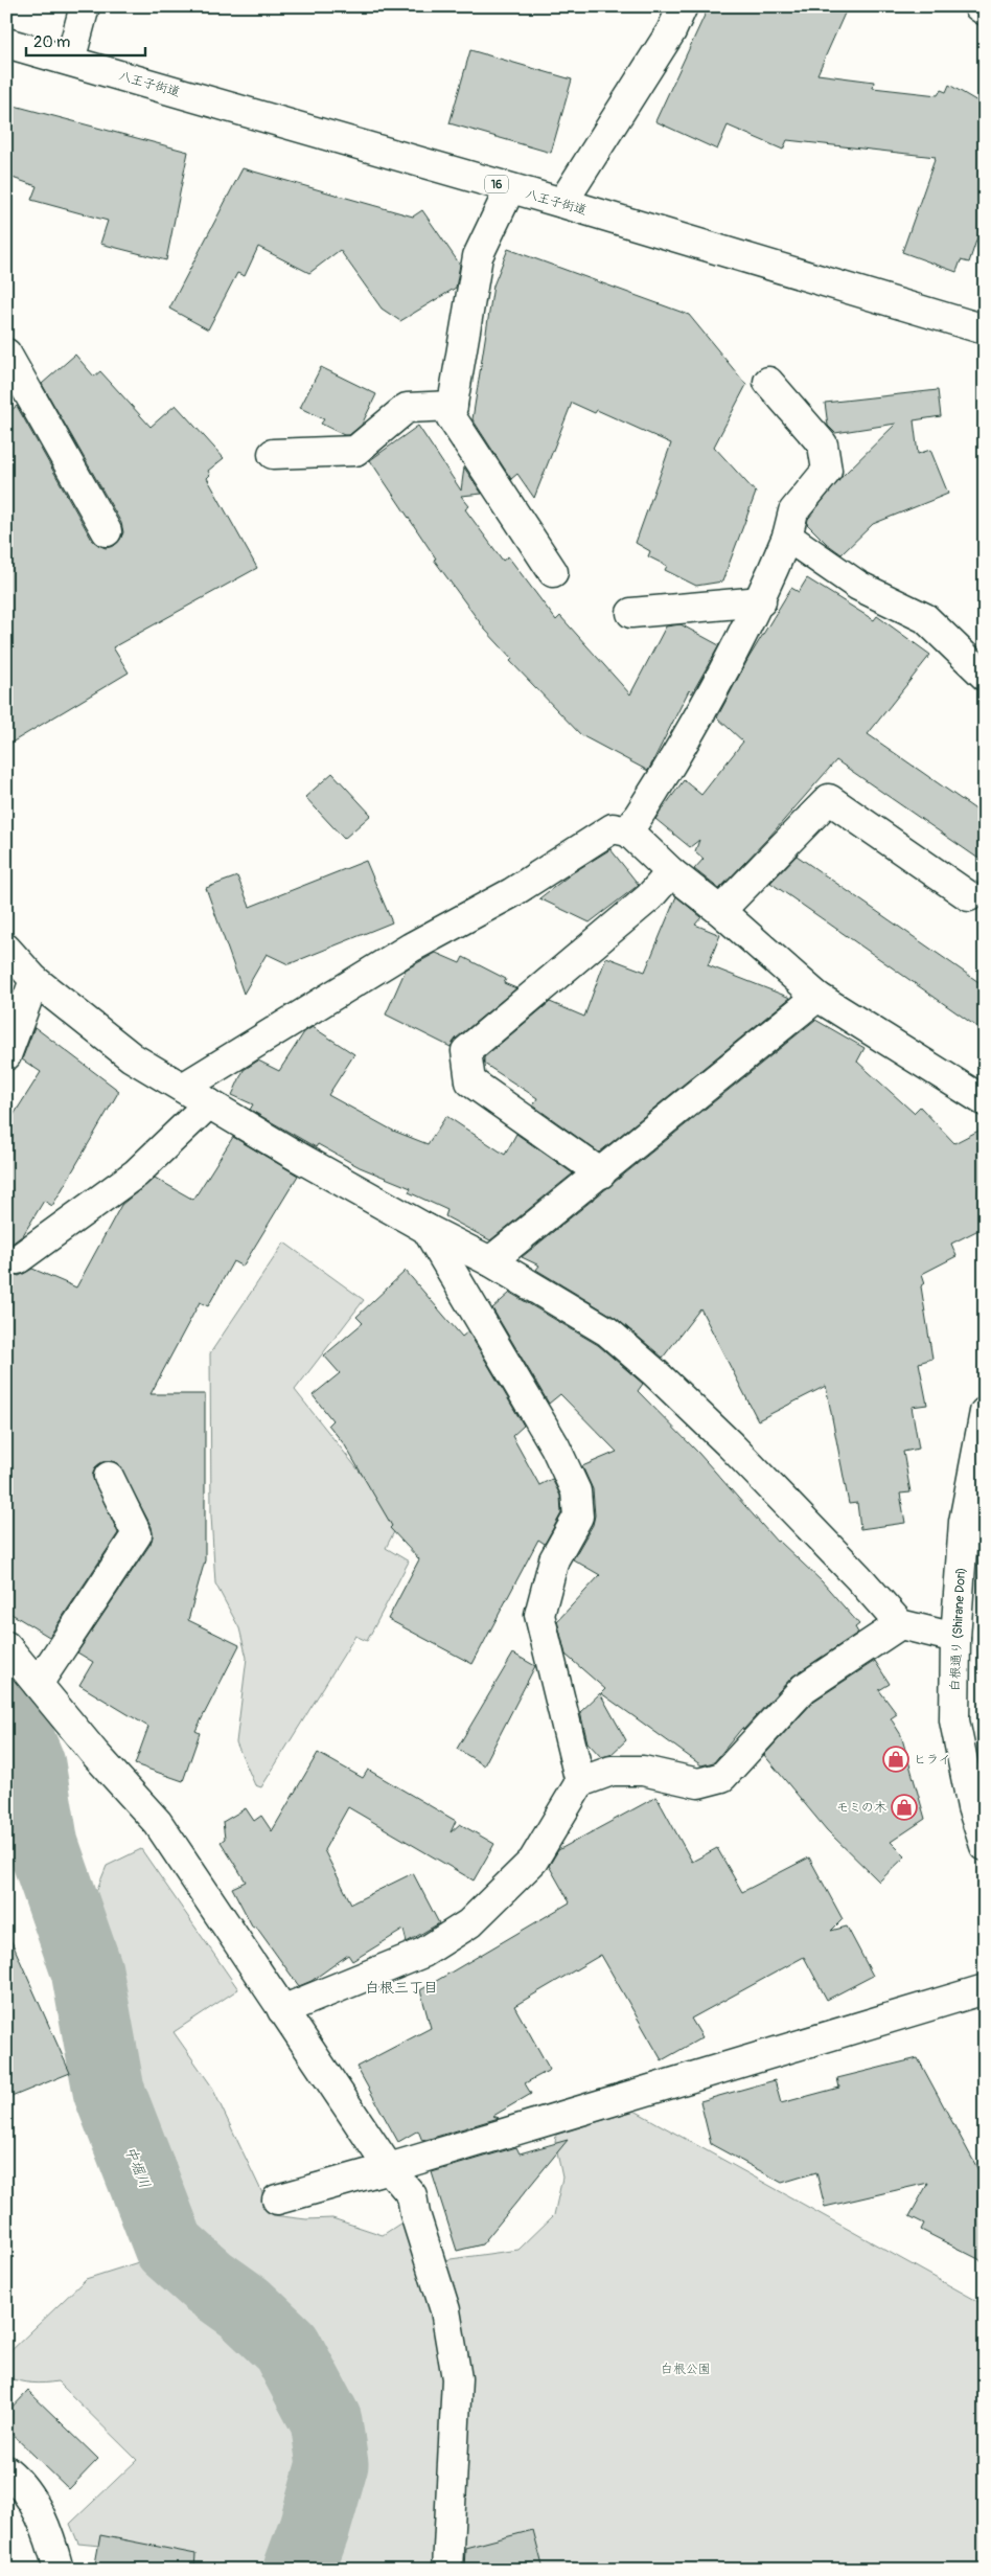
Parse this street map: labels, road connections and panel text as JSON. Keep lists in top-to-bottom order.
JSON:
{
  "streets": {
    "main road": ["八王子街道", "16", "白根通り (Shirane Dori)"]
  },
  "districts": ["白根三丁目"],
  "water": ["中堀川"],
  "parks": ["白根公園"],
  "places": {
    "shop": ["ヒライ", "モミの木"]
  },
  "scale_bar": "20 m"
}
